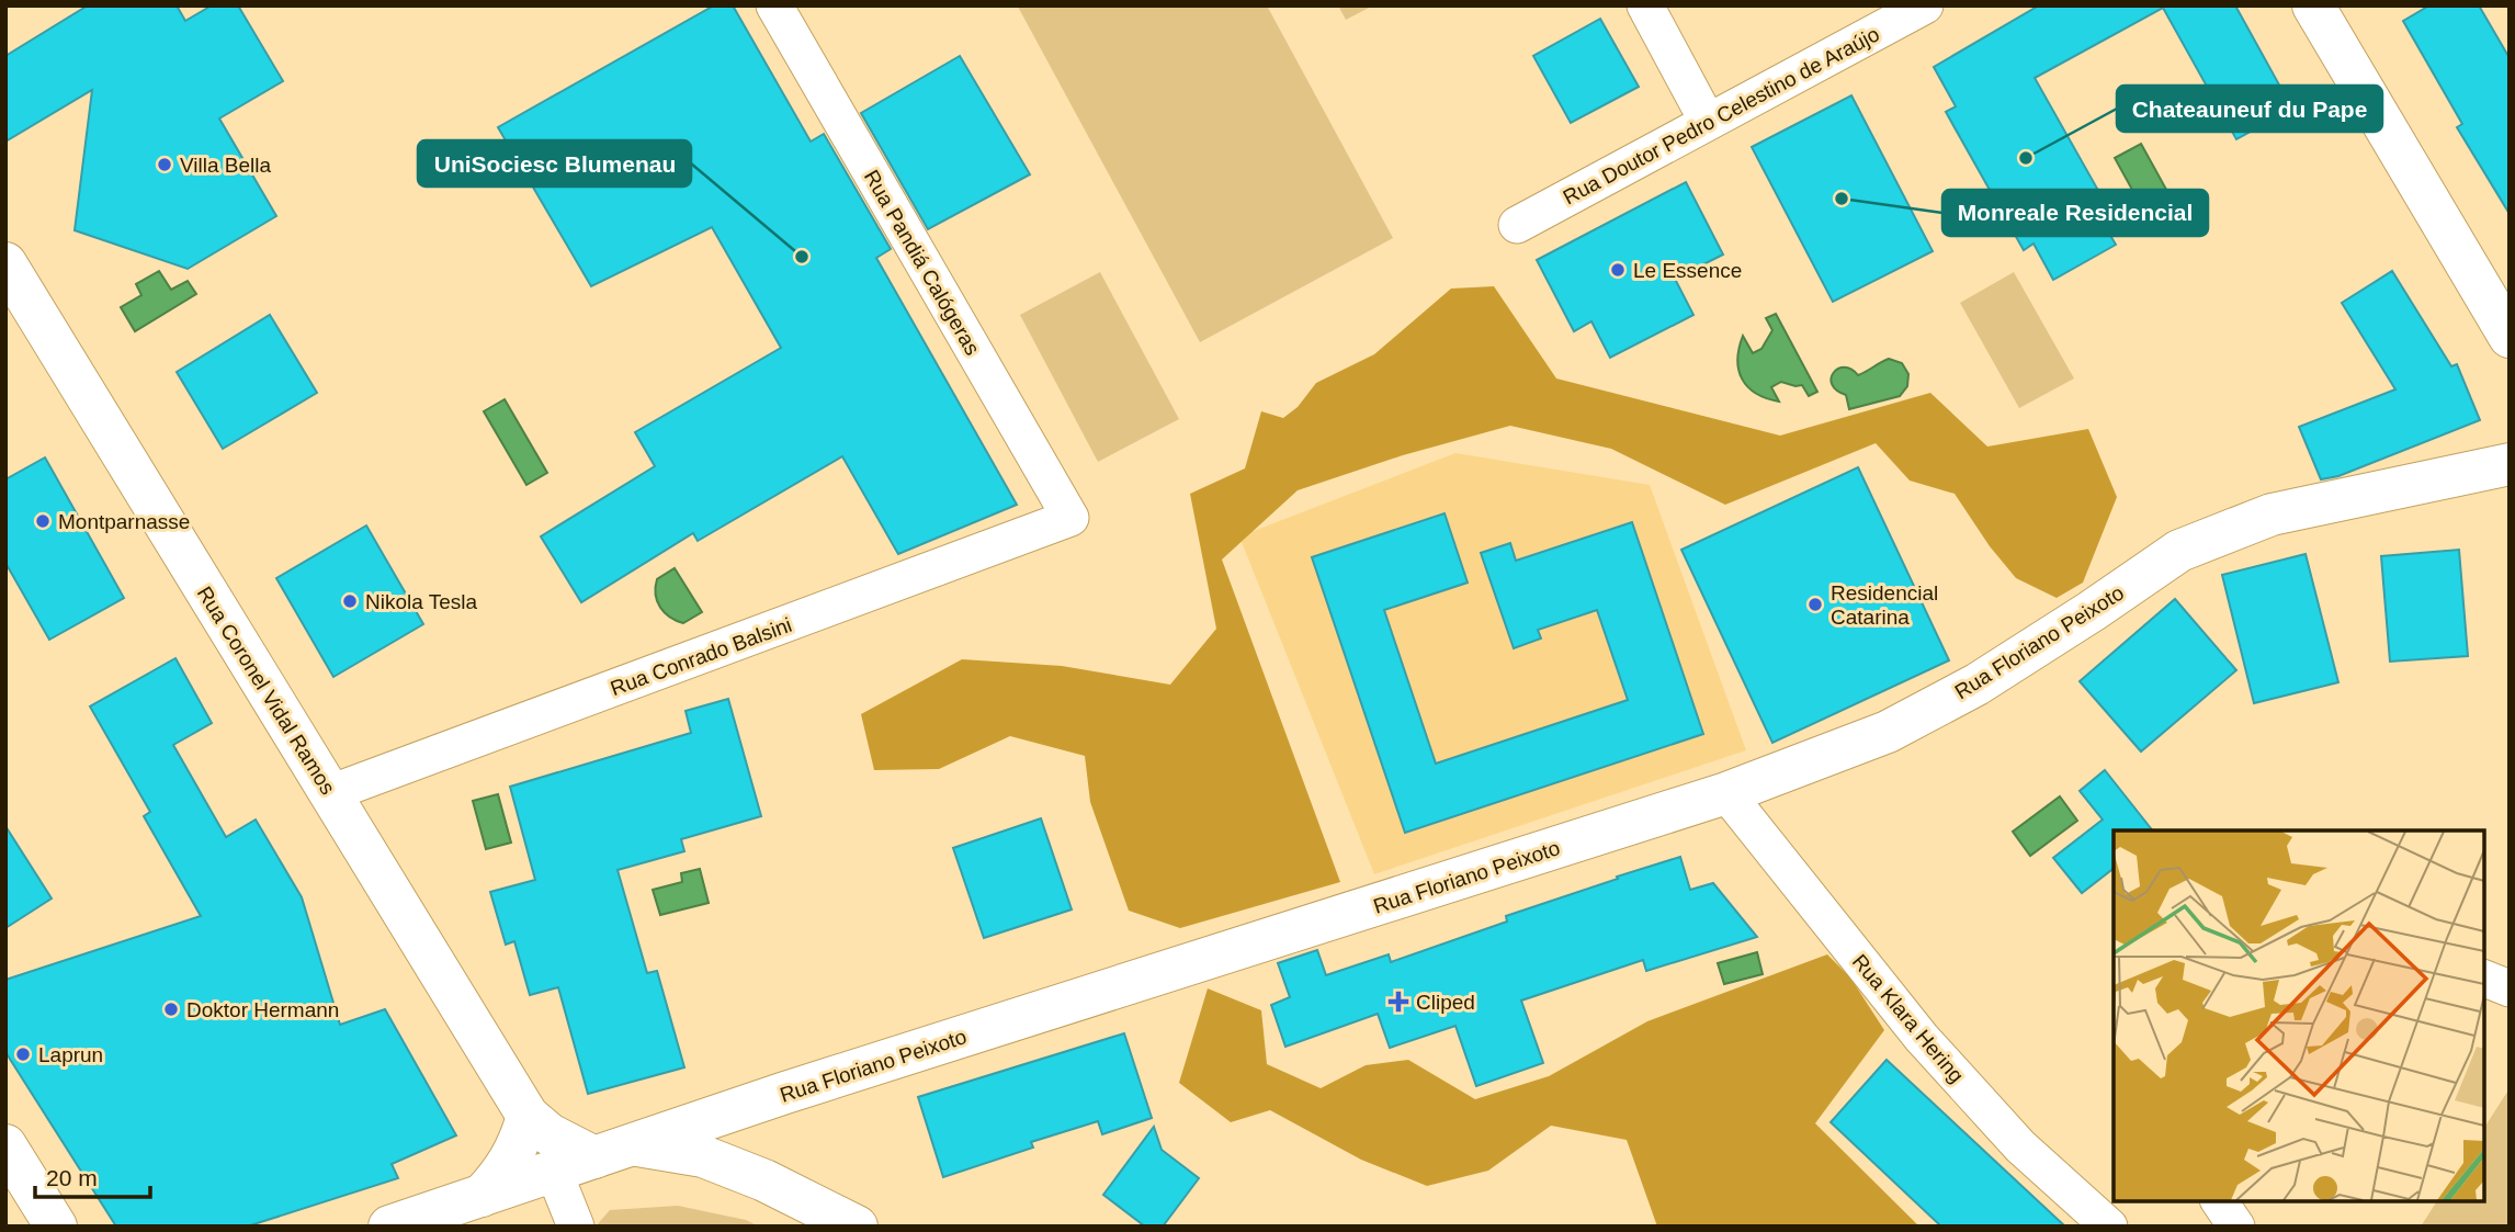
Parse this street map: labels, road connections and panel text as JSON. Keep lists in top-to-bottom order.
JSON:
{
  "streets": {
    "street": [
      "Rua Doutor Pedro Celestino de Araújo",
      "Rua Pandiá Calógeras",
      "Rua Floriano Peixoto",
      "Rua Conrado Balsini",
      "Rua Coronel Vidal Ramos",
      "Rua Klara Hering"
    ]
  },
  "crossings": [
    ["Rua Pandiá Calógeras", "Rua Conrado Balsini"],
    ["Rua Floriano Peixoto", "Rua Coronel Vidal Ramos"],
    ["Rua Floriano Peixoto", "Rua Klara Hering"],
    ["Rua Conrado Balsini", "Rua Coronel Vidal Ramos"]
  ],
  "places": {
    "other": [
      "Chateauneuf du Pape",
      "Villa Bella",
      "Monreale Residencial",
      "UniSociesc Blumenau",
      "Le Essence",
      "Montparnasse",
      "Nikola Tesla",
      "Residencial Catarina",
      "Doktor Hermann",
      "Laprun"
    ],
    "health": ["Cliped"]
  },
  "scale_bar": "20 m"
}
